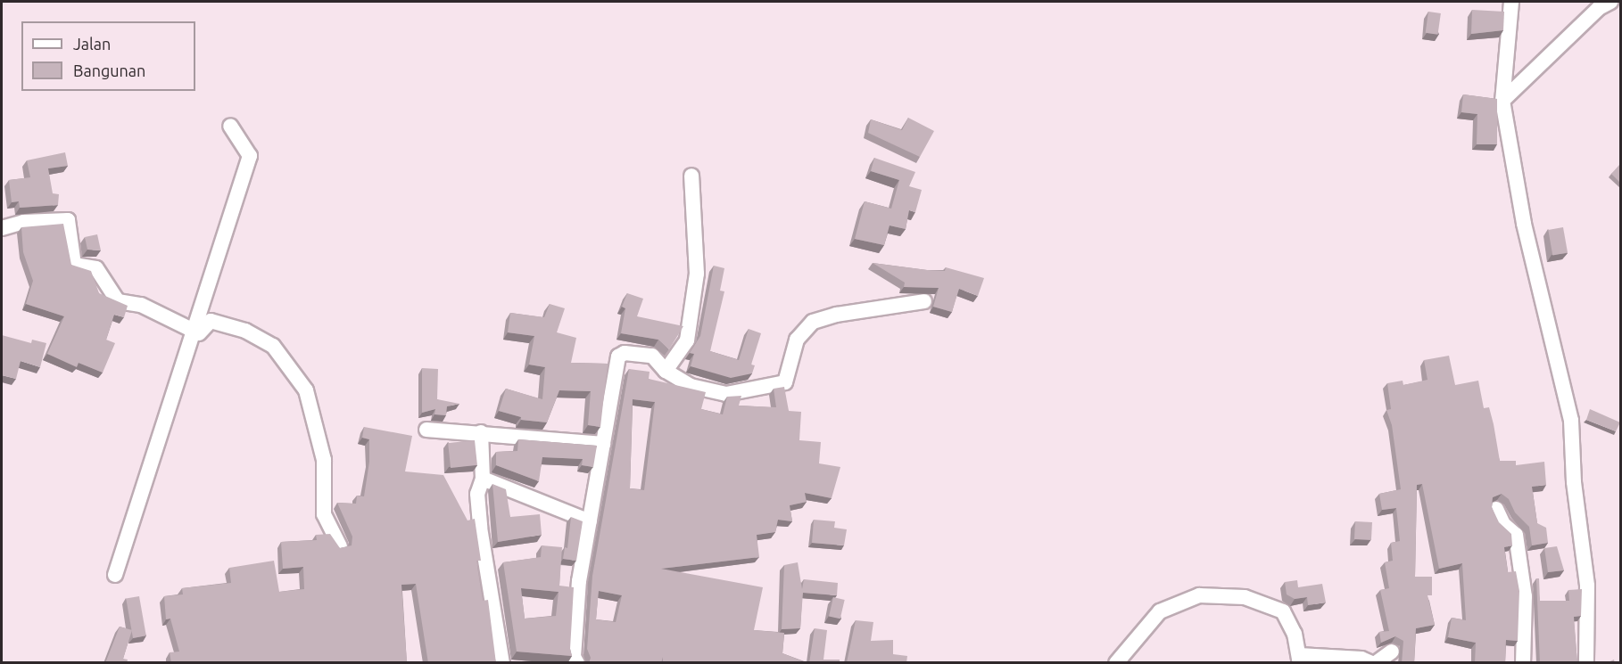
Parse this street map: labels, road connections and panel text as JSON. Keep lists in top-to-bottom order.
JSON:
{
  "legend": ["Jalan", "Bangunan"]
}
